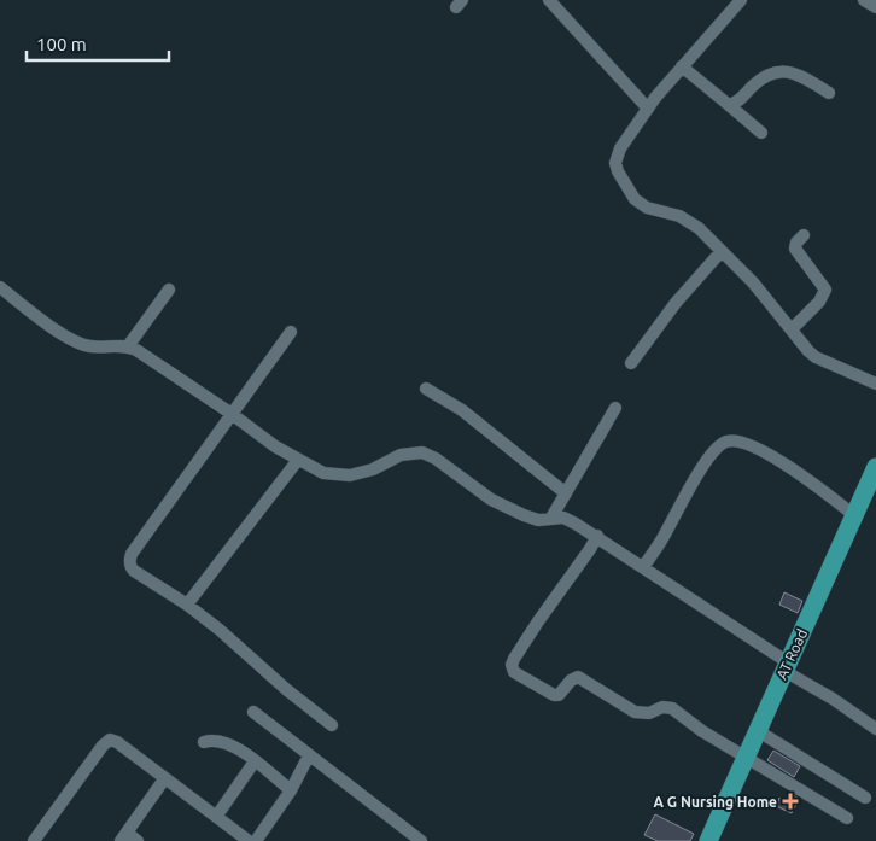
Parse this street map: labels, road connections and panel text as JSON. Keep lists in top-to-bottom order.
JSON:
{
  "streets": {
    "highway": ["AT Road"]
  },
  "places": {
    "health": ["A G Nursing Home"]
  },
  "scale_bar": "100 m"
}
